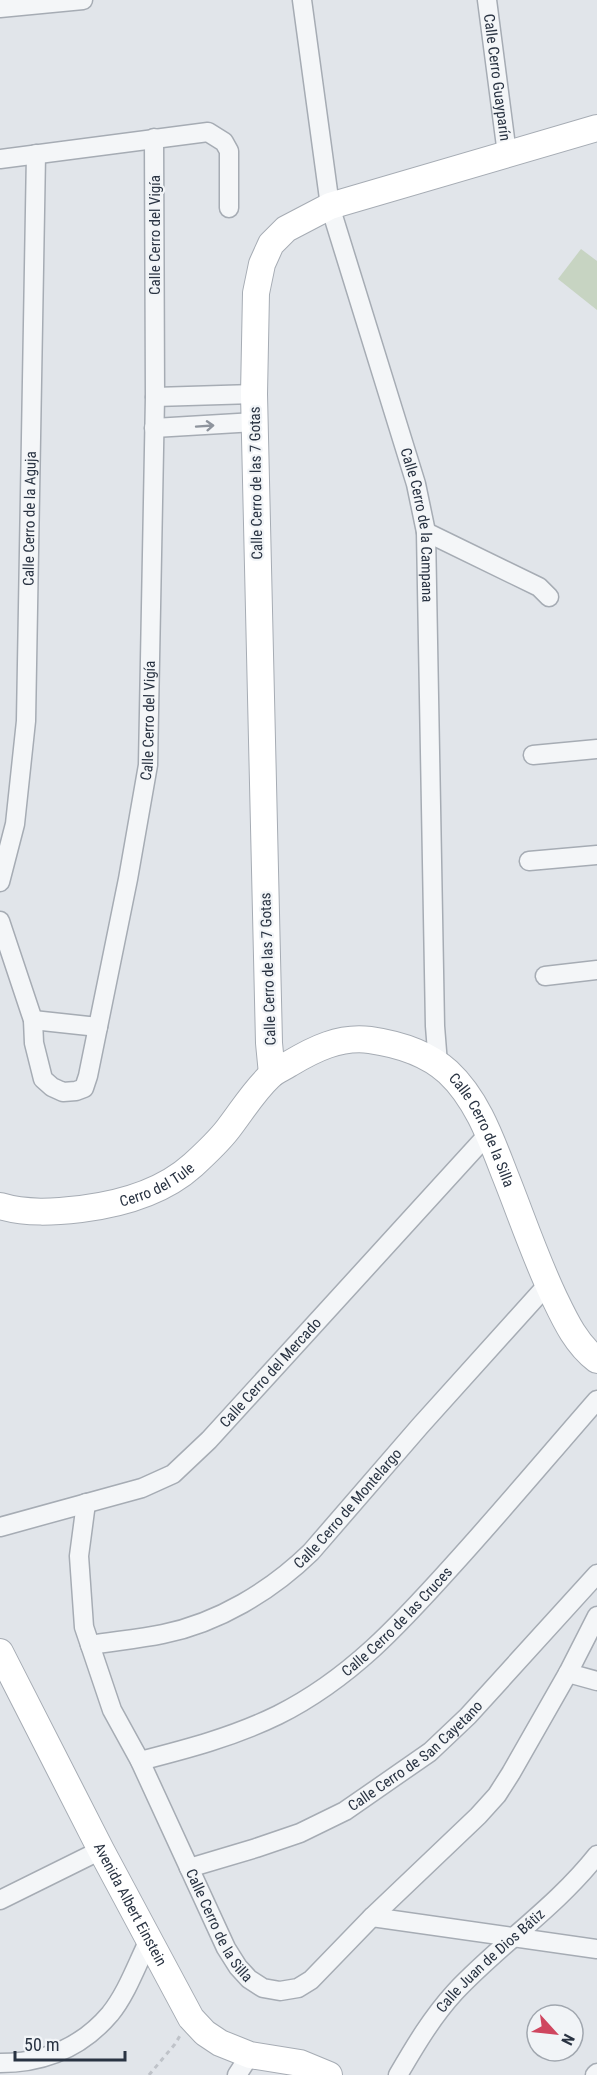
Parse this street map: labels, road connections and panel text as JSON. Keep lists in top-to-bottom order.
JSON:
{
  "streets": {
    "street": [
      "Calle Cerro Guayparín",
      "Calle Cerro del Vigía",
      "Calle Cerro de las 7 Gotas",
      "Calle Cerro de la Aguja",
      "Calle Cerro de la Campana",
      "Calle Cerro de la Silla",
      "Cerro del Tule",
      "Calle Cerro del Mercado",
      "Calle Cerro de Montelargo",
      "Calle Cerro de las Cruces",
      "Calle Cerro de San Cayetano",
      "Avenida Albert Einstein",
      "Calle Juan de Dios Bátiz"
    ]
  },
  "crossings": [
    ["Calle Cerro Guayparín", "Calle Cerro de las 7 Gotas"],
    ["Calle Cerro de las 7 Gotas", "Calle Cerro de la Campana"],
    ["Calle Cerro de las 7 Gotas", "Calle Cerro de la Silla"],
    ["Calle Cerro de las 7 Gotas", "Cerro del Tule"],
    ["Calle Cerro de la Campana", "Calle Cerro de la Silla"],
    ["Calle Cerro de la Silla", "Cerro del Tule"],
    ["Calle Cerro de la Silla", "Calle Cerro del Mercado"],
    ["Calle Cerro de la Silla", "Calle Cerro de Montelargo"],
    ["Calle Cerro de la Silla", "Calle Cerro de las Cruces"],
    ["Calle Cerro de la Silla", "Calle Cerro de San Cayetano"]
  ],
  "scale_bar": "50 m",
  "north": "bottom right"
}
